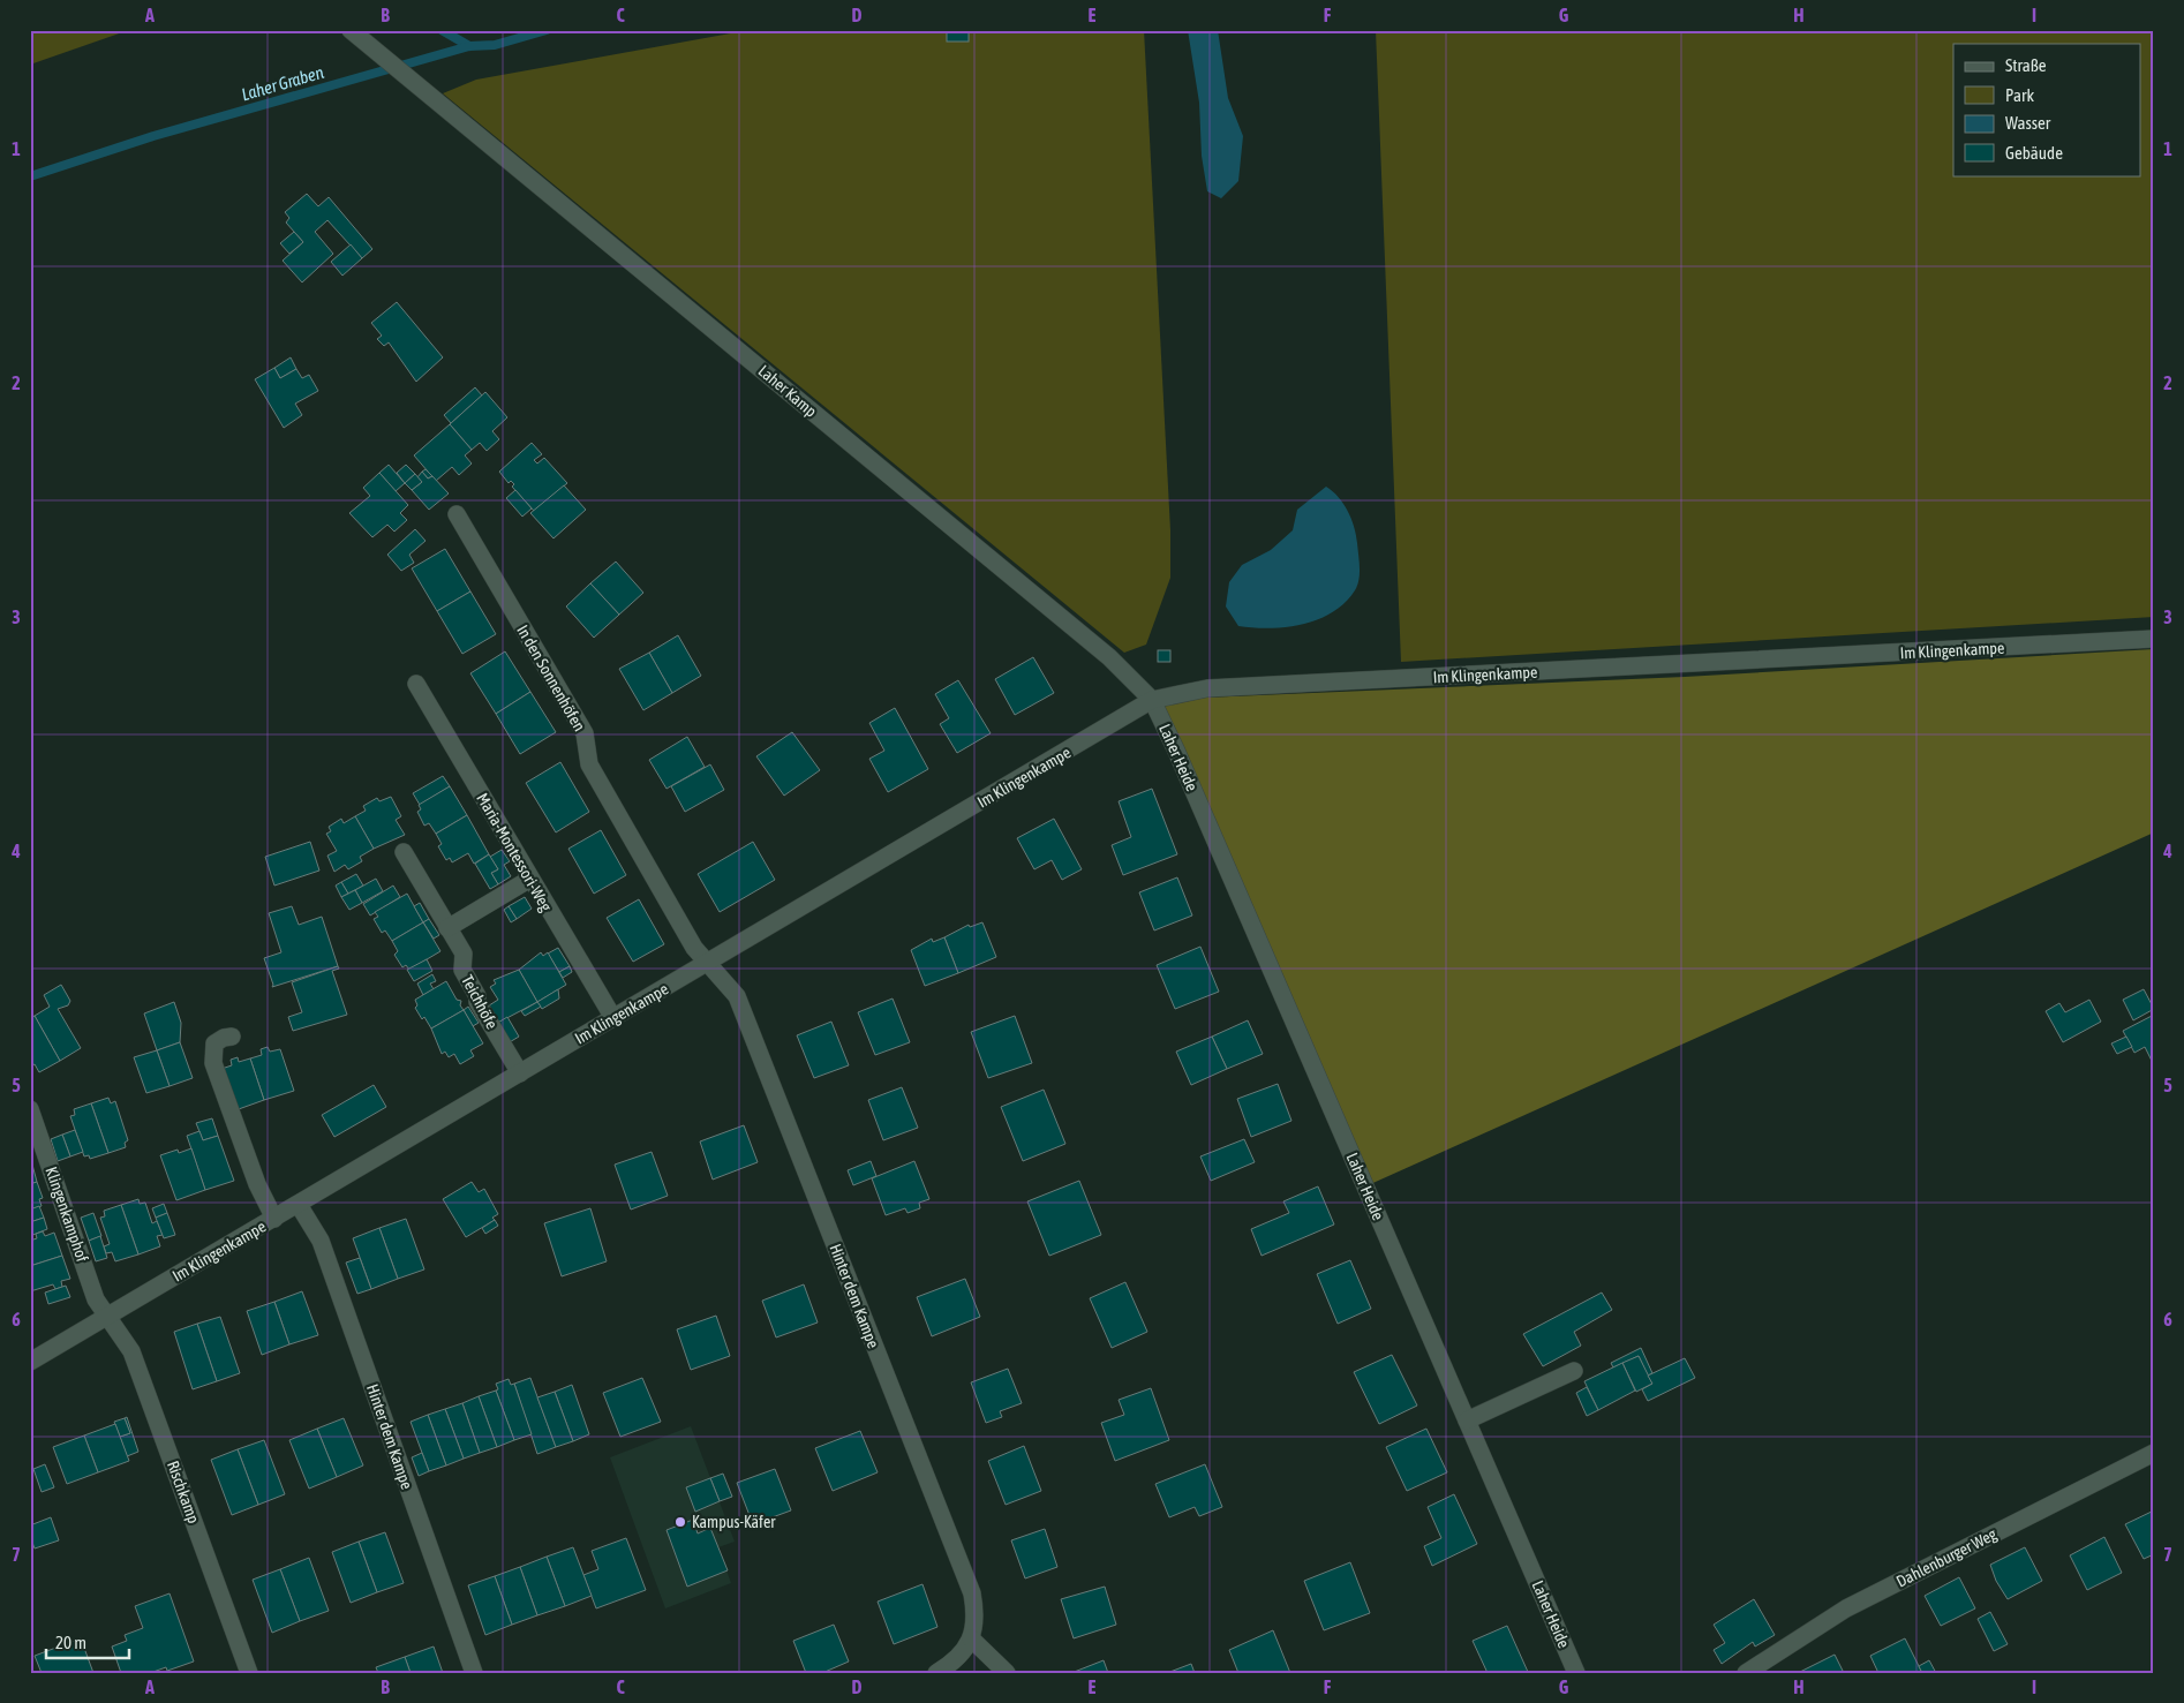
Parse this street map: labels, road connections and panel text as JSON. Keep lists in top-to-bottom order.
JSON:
{
  "streets": {
    "street": [
      "Laher Kamp",
      "Im Klingenkampe",
      "In den Sonnenhöfen",
      "Laher Heide",
      "Maria-Montessori-Weg",
      "Teichhöfe",
      "Klingenkamphof",
      "Hinter dem Kampe",
      "Rischkamp",
      "Dahlenburger Weg"
    ]
  },
  "crossings": [
    ["Laher Kamp", "Im Klingenkampe"],
    ["Laher Kamp", "Laher Heide"],
    ["Im Klingenkampe", "In den Sonnenhöfen"],
    ["Im Klingenkampe", "Laher Heide"],
    ["Im Klingenkampe", "Maria-Montessori-Weg"],
    ["Im Klingenkampe", "Teichhöfe"],
    ["Im Klingenkampe", "Klingenkamphof"],
    ["Im Klingenkampe", "Hinter dem Kampe"],
    ["Im Klingenkampe", "Rischkamp"],
    ["In den Sonnenhöfen", "Hinter dem Kampe"],
    ["Klingenkamphof", "Rischkamp"]
  ],
  "water": ["Laher Graben"],
  "places": ["Kampus-Käfer"],
  "legend": [
    "Straße",
    "Park",
    "Wasser",
    "Gebäude"
  ],
  "scale_bar": "20 m",
  "grid": {
    "columns": [
      "A",
      "B",
      "C",
      "D",
      "E",
      "F",
      "G",
      "H",
      "I"
    ],
    "rows": [
      "1",
      "2",
      "3",
      "4",
      "5",
      "6",
      "7"
    ]
  }
}
